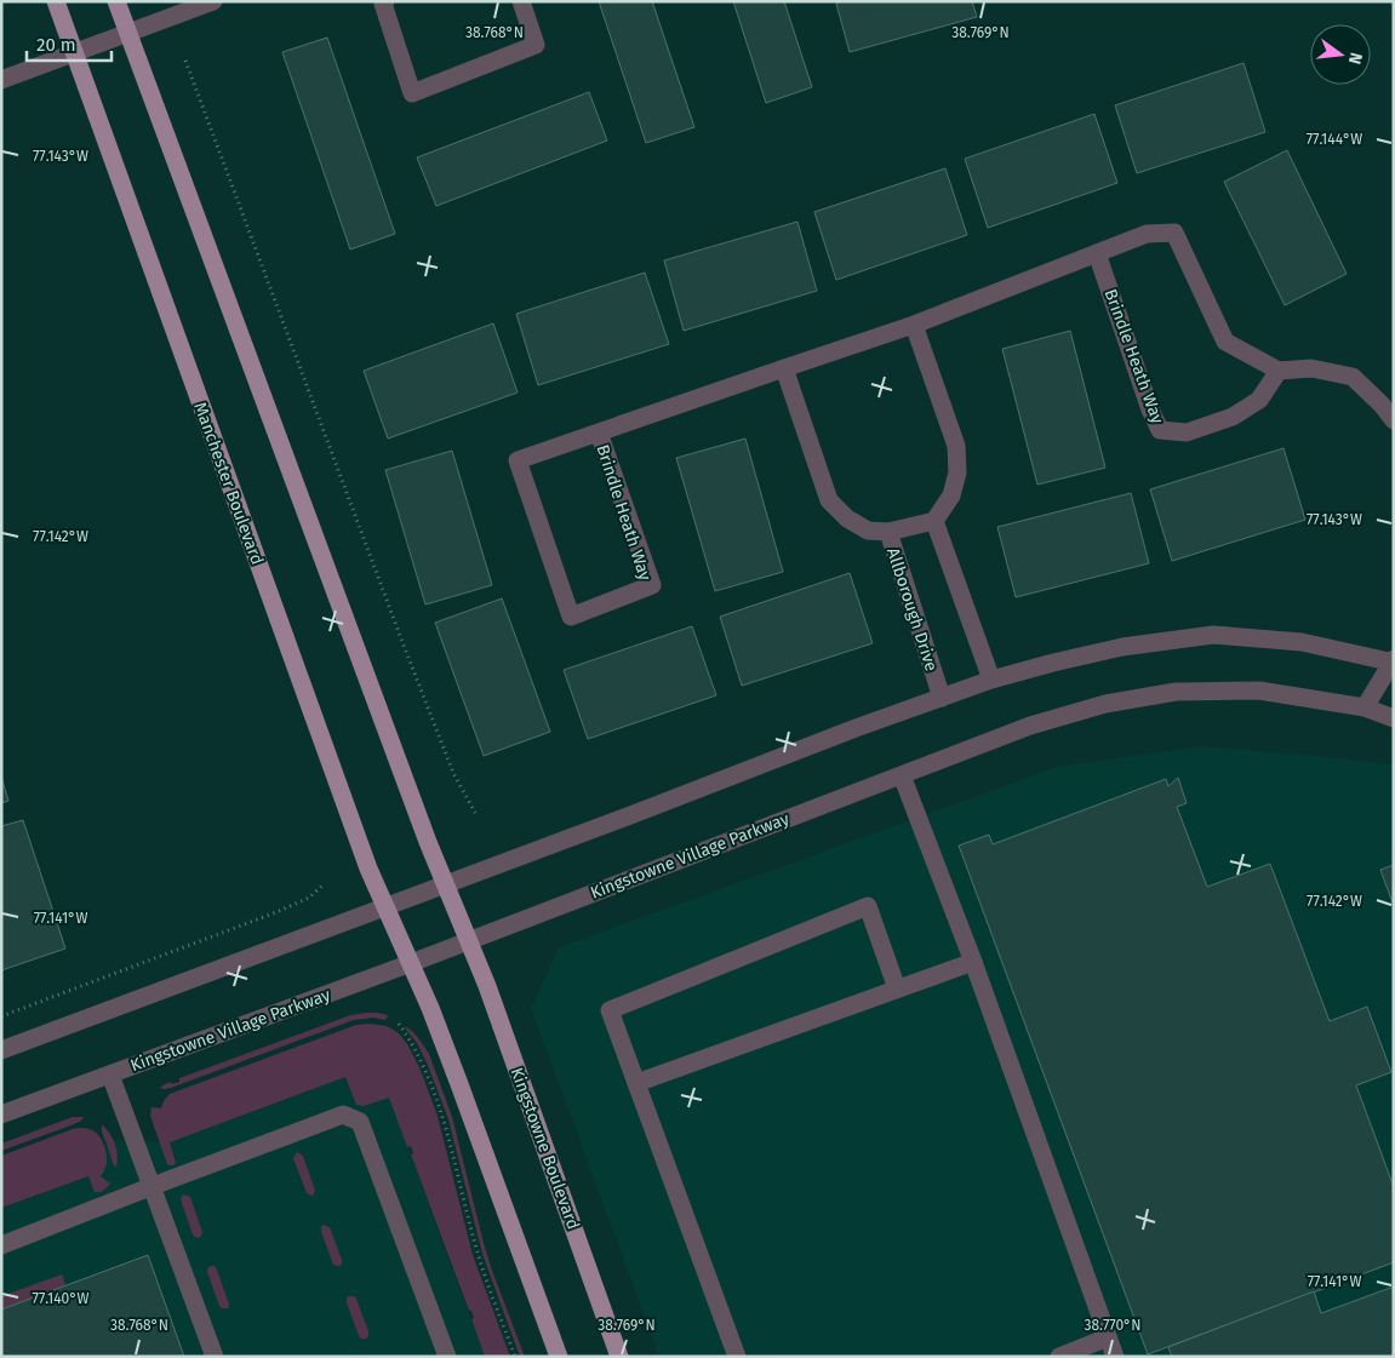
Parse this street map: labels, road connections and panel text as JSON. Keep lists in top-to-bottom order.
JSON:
{
  "streets": {
    "main road": ["Manchester Boulevard", "Kingstowne Boulevard"],
    "street": ["Brindle Heath Way", "Allborough Drive", "Kingstowne Village Parkway"]
  },
  "crossings": [
    ["Manchester Boulevard", "Kingstowne Village Parkway"],
    ["Kingstowne Village Parkway", "Kingstowne Boulevard"]
  ],
  "scale_bar": "20 m",
  "north": "right",
  "coordinates": [
    "38.768°N",
    "38.769°N",
    "77.144°W",
    "77.143°W",
    "77.142°W",
    "77.141°W",
    "77.140°W",
    "38.770°N"
  ]
}
